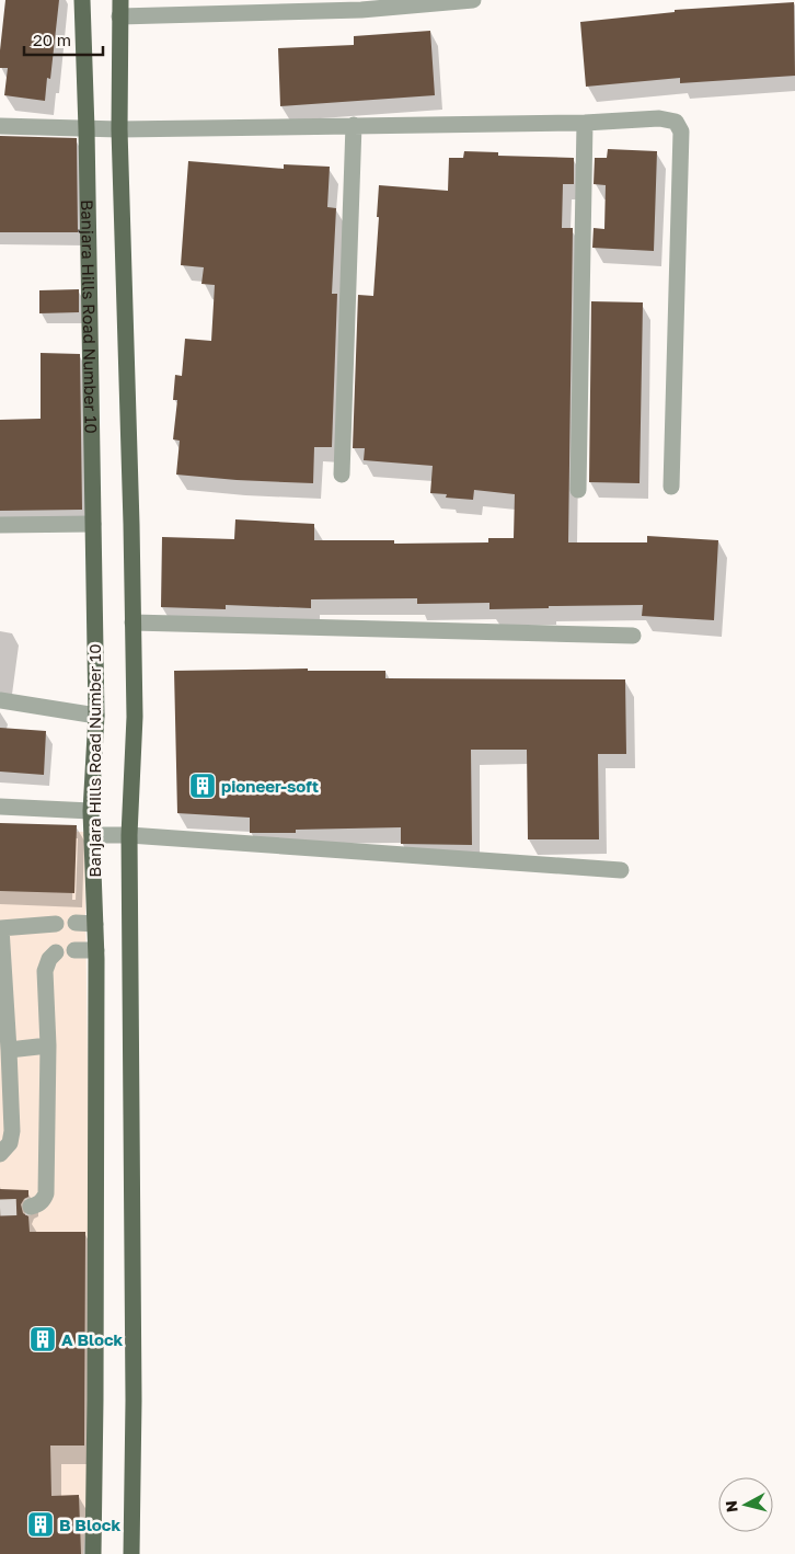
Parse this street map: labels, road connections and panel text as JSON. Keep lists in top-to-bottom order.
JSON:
{
  "streets": {
    "main road": ["Banjara Hills Road Number 10"]
  },
  "places": {
    "building": ["pioneer-soft", "A Block", "B Block"]
  },
  "scale_bar": "20 m",
  "north": "left"
}
